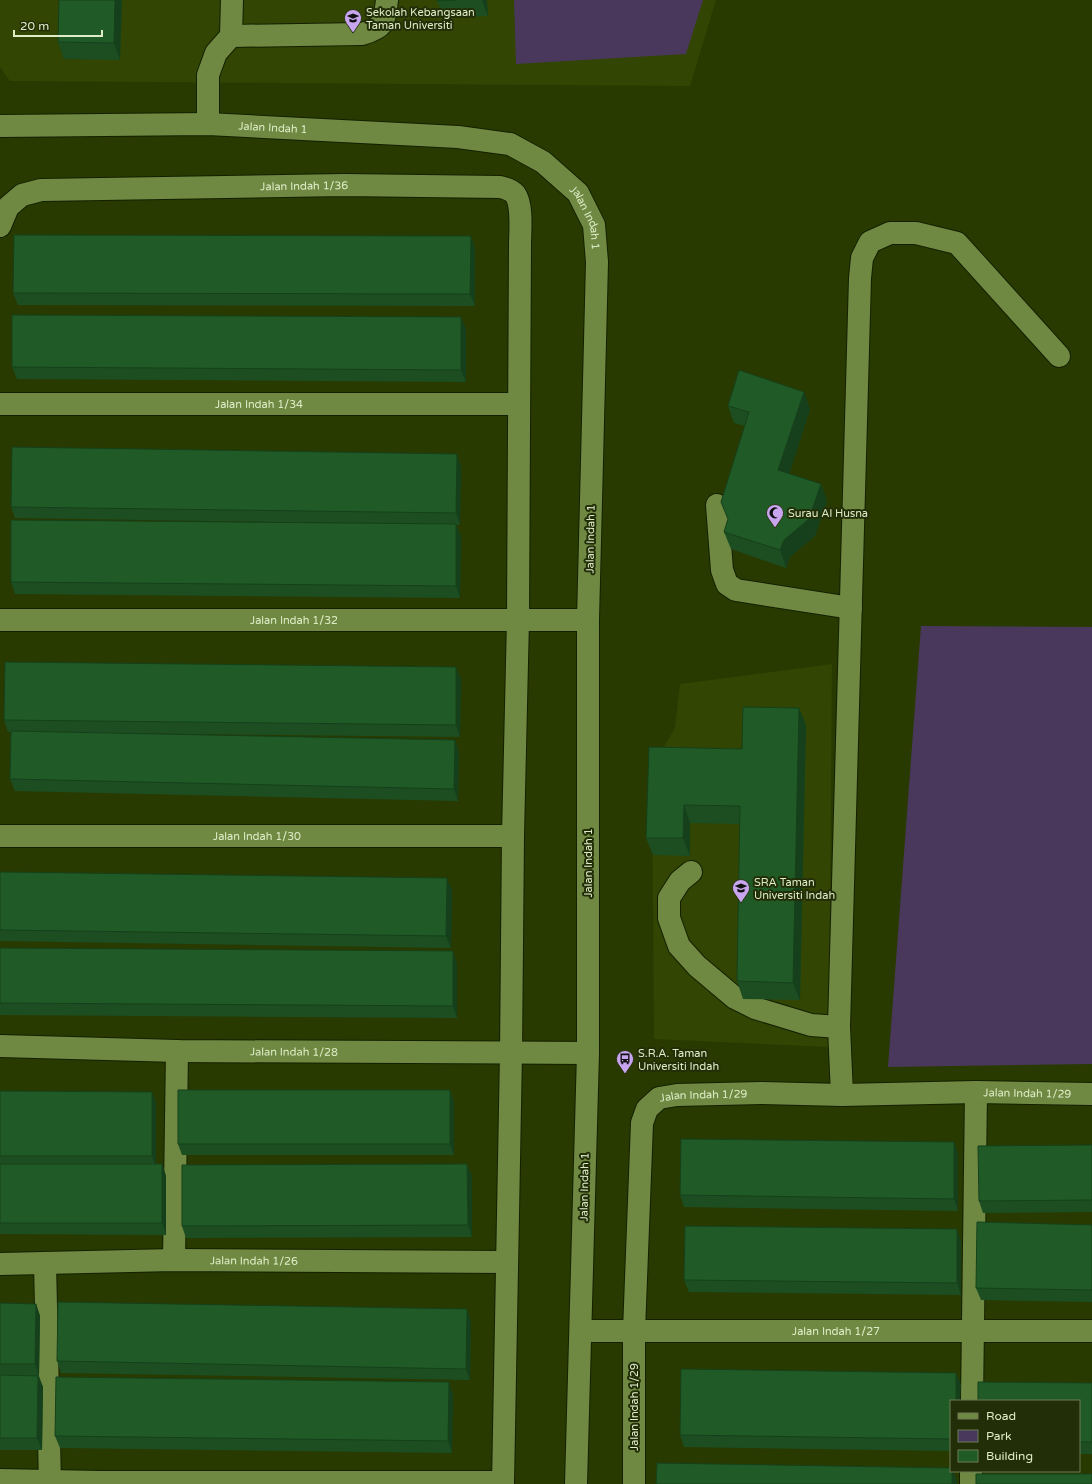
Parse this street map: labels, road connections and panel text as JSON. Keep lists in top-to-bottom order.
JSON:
{
  "streets": {
    "street": [
      "Jalan Indah 1",
      "Jalan Indah 1/36",
      "Jalan Indah 1/34",
      "Jalan Indah 1/32",
      "Jalan Indah 1/30",
      "Jalan Indah 1/28",
      "Jalan Indah 1/29",
      "Jalan Indah 1/26",
      "Jalan Indah 1/27"
    ]
  },
  "crossings": [
    ["Jalan Indah 1", "Jalan Indah 1/32"],
    ["Jalan Indah 1", "Jalan Indah 1/28"],
    ["Jalan Indah 1", "Jalan Indah 1/27"],
    ["Jalan Indah 1/36", "Jalan Indah 1/34"],
    ["Jalan Indah 1/36", "Jalan Indah 1/32"],
    ["Jalan Indah 1/36", "Jalan Indah 1/30"],
    ["Jalan Indah 1/36", "Jalan Indah 1/28"],
    ["Jalan Indah 1/36", "Jalan Indah 1/26"],
    ["Jalan Indah 1/29", "Jalan Indah 1/27"]
  ],
  "places": {
    "school or university": ["Sekolah Kebangsaan Taman Universiti", "SRA Taman Universiti Indah"],
    "mosque": ["Surau Al Husna"],
    "bus stop": ["S.R.A. Taman Universiti Indah"]
  },
  "legend": ["Road", "Park", "Building"],
  "scale_bar": "20 m"
}
